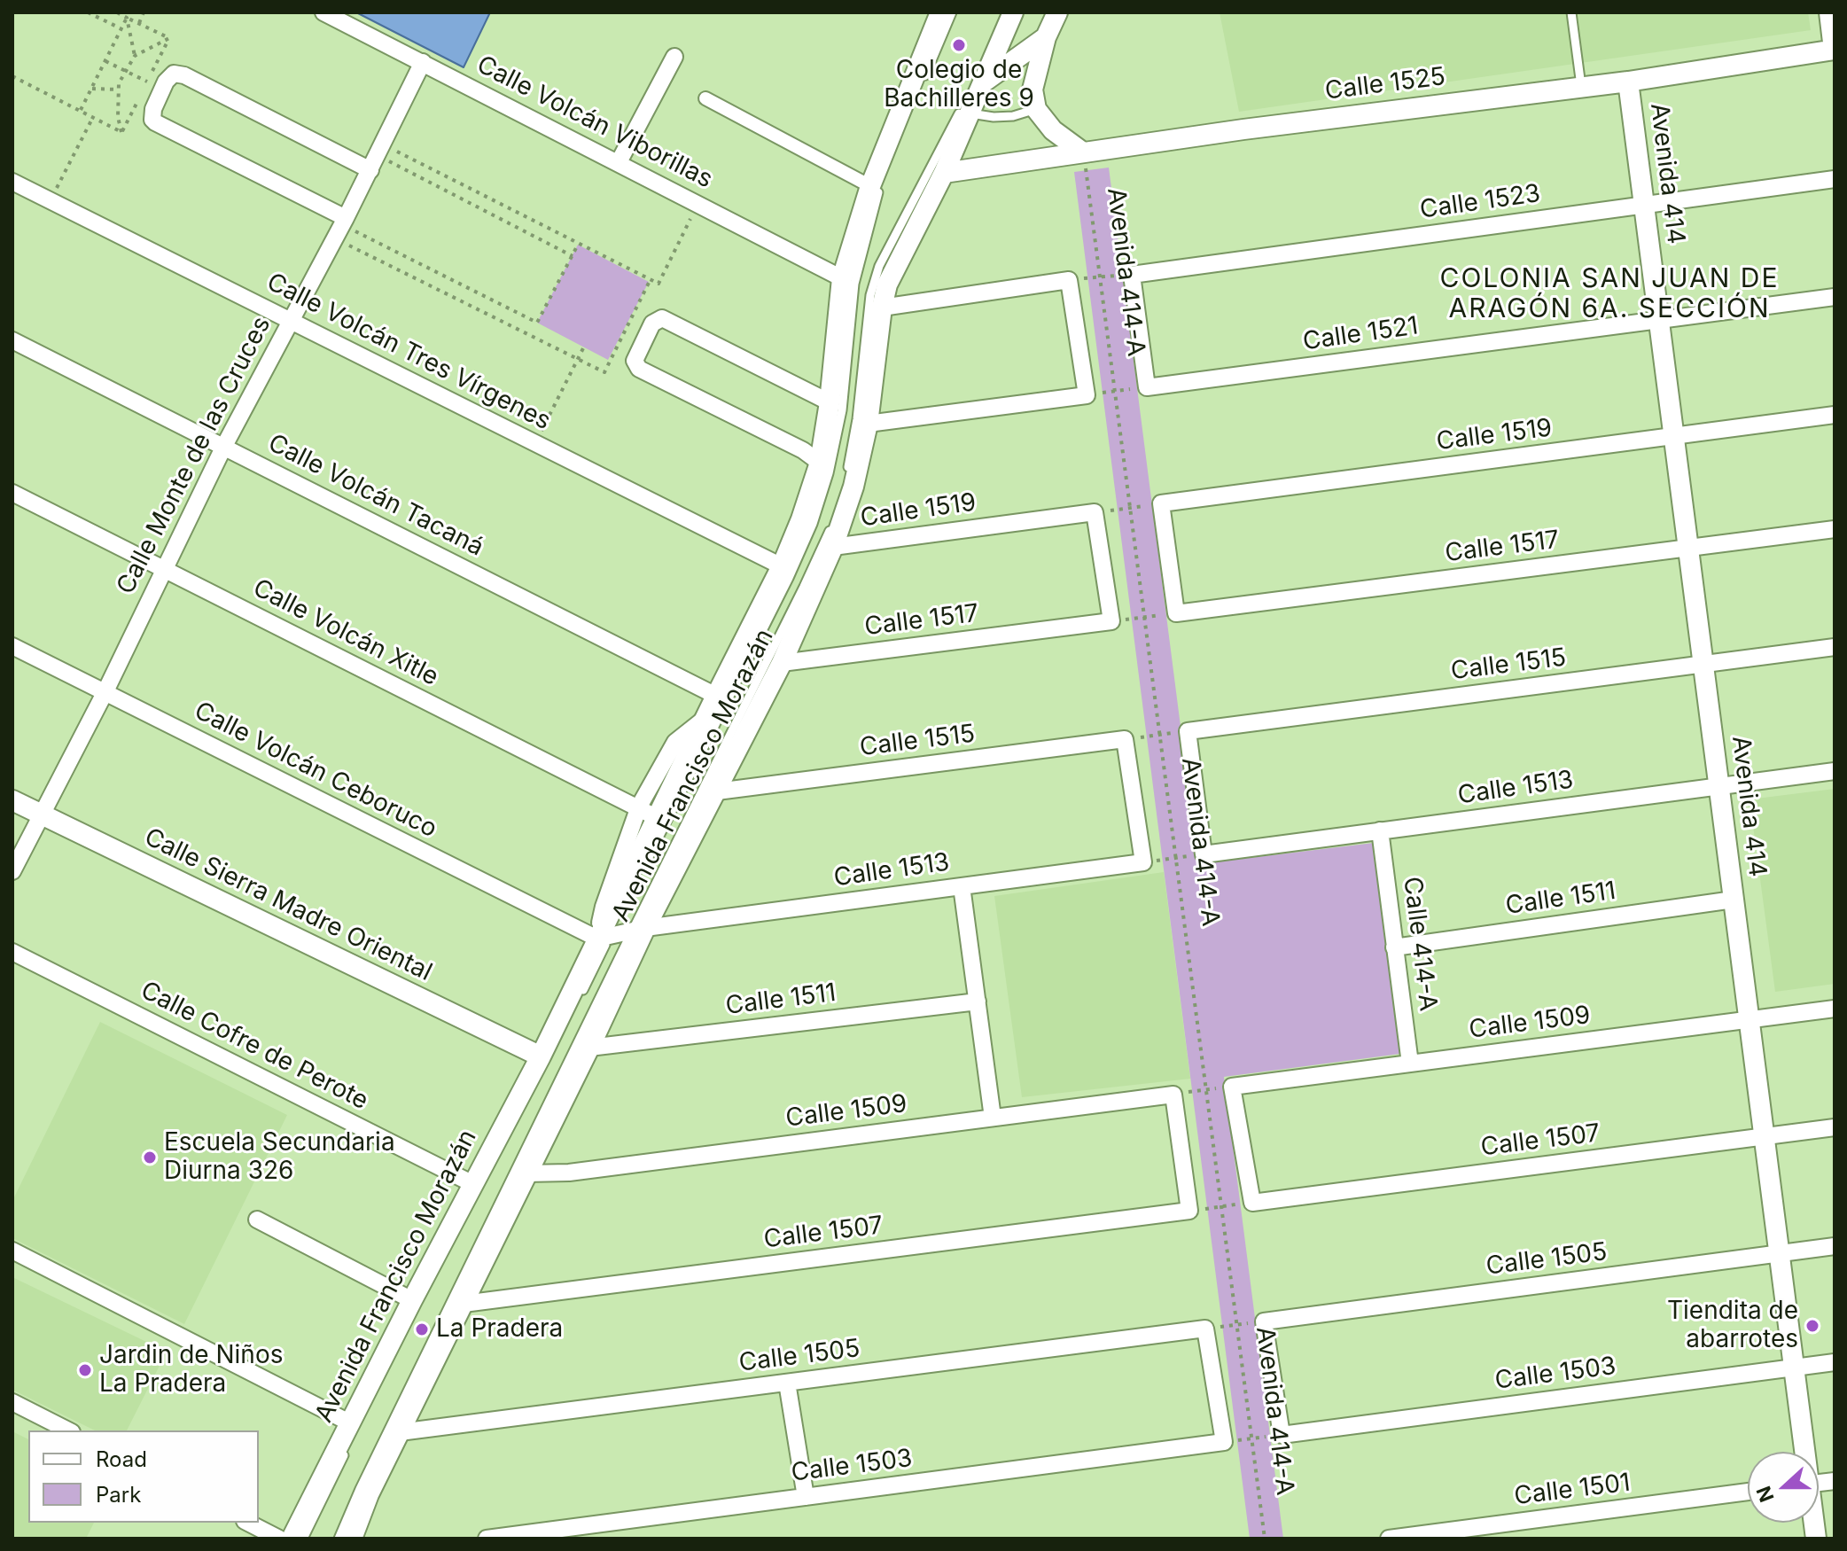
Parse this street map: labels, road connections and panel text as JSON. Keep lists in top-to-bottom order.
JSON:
{
  "streets": {
    "street": [
      "Calle 1525",
      "Calle Volcán Viborillas",
      "Avenida 414",
      "Calle 1523",
      "Avenida 414-A",
      "Calle 1521",
      "Calle Volcán Tres Vírgenes",
      "Calle 1519",
      "Calle Monte de las Cruces",
      "Calle Volcán Tacaná",
      "Calle 1517",
      "Calle Volcán Xitle",
      "Calle 1515",
      "Calle Volcán Ceboruco",
      "Avenida Francisco Morazán",
      "Calle 1513",
      "Calle 1511",
      "Calle Sierra Madre Oriental",
      "Calle 414-A",
      "Calle 1509",
      "Calle Cofre de Perote",
      "Calle 1507",
      "Calle 1505",
      "Calle 1503",
      "Calle 1501"
    ]
  },
  "crossings": [
    ["Calle 1525", "Avenida 414"],
    ["Calle 1525", "Avenida 414-A"],
    ["Calle 1525", "Avenida Francisco Morazán"],
    ["Calle Volcán Viborillas", "Calle Monte de las Cruces"],
    ["Calle Volcán Viborillas", "Avenida Francisco Morazán"],
    ["Avenida 414", "Calle 1523"],
    ["Avenida 414", "Calle 1521"],
    ["Avenida 414", "Calle 1519"],
    ["Avenida 414", "Calle 1517"],
    ["Avenida 414", "Calle 1515"],
    ["Avenida 414", "Calle 1513"],
    ["Avenida 414", "Calle 1511"],
    ["Avenida 414", "Calle 1509"],
    ["Avenida 414", "Calle 1507"],
    ["Avenida 414", "Calle 1505"],
    ["Avenida 414", "Calle 1503"],
    ["Calle 1523", "Avenida 414-A"],
    ["Avenida 414-A", "Calle 1521"],
    ["Avenida 414-A", "Calle 1515"],
    ["Avenida 414-A", "Calle 1513"],
    ["Avenida 414-A", "Calle 1505"],
    ["Avenida 414-A", "Calle 1503"],
    ["Calle Volcán Tres Vírgenes", "Calle Monte de las Cruces"],
    ["Calle Volcán Tres Vírgenes", "Avenida Francisco Morazán"],
    ["Calle 1519", "Avenida Francisco Morazán"],
    ["Calle Monte de las Cruces", "Calle Volcán Tacaná"],
    ["Calle Monte de las Cruces", "Calle Volcán Xitle"],
    ["Calle Monte de las Cruces", "Calle Volcán Ceboruco"],
    ["Calle Monte de las Cruces", "Calle Sierra Madre Oriental"],
    ["Calle Volcán Tacaná", "Avenida Francisco Morazán"],
    ["Calle 1517", "Avenida Francisco Morazán"],
    ["Calle Volcán Xitle", "Avenida Francisco Morazán"],
    ["Calle 1515", "Avenida Francisco Morazán"],
    ["Calle Volcán Ceboruco", "Avenida Francisco Morazán"],
    ["Calle Volcán Ceboruco", "Calle 1513"],
    ["Avenida Francisco Morazán", "Calle 1513"],
    ["Avenida Francisco Morazán", "Calle 1511"],
    ["Avenida Francisco Morazán", "Calle Sierra Madre Oriental"],
    ["Avenida Francisco Morazán", "Calle 1509"],
    ["Avenida Francisco Morazán", "Calle Cofre de Perote"],
    ["Avenida Francisco Morazán", "Calle 1507"],
    ["Avenida Francisco Morazán", "Calle 1505"],
    ["Calle 1513", "Calle 414-A"],
    ["Calle 1511", "Calle 414-A"],
    ["Calle 414-A", "Calle 1509"]
  ],
  "districts": ["COLONIA SAN JUAN DE ARAGÓN 6A. SECCIÓN"],
  "places": [
    "Colegio de Bachilleres 9",
    "Escuela Secundaria Diurna 326",
    "Tiendita de abarrotes",
    "La Pradera",
    "Jardin de Niños La Pradera"
  ],
  "legend": ["Road", "Park"],
  "north": "left"
}
